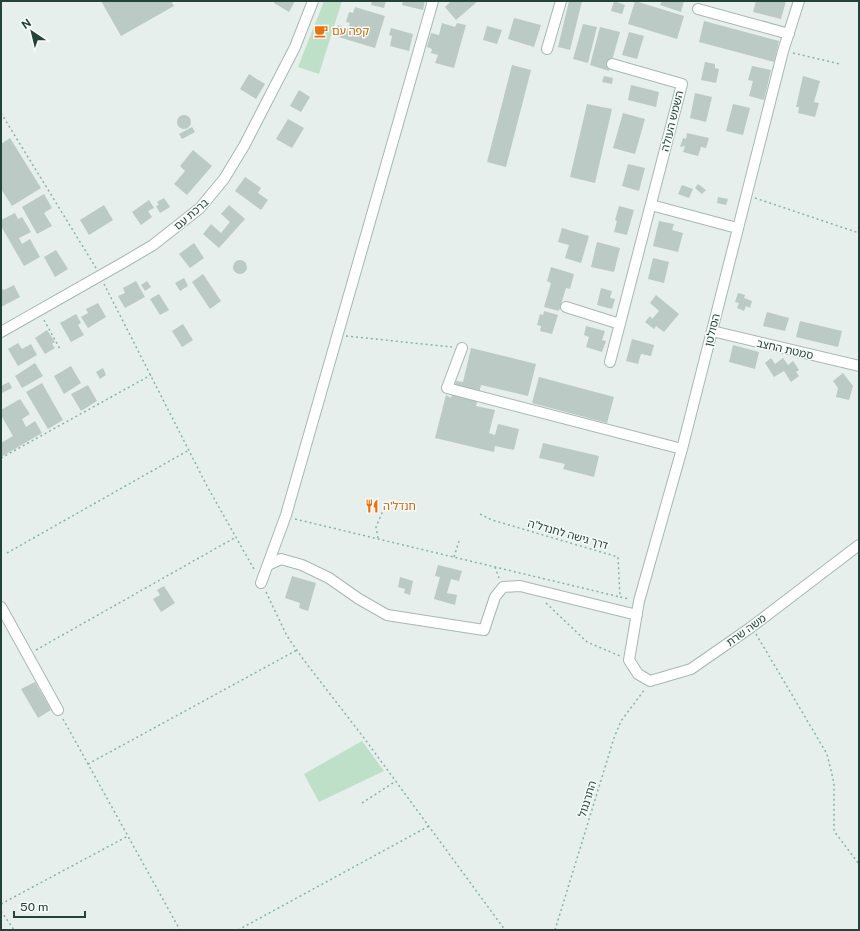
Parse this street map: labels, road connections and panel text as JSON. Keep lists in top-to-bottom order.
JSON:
{
  "streets": {
    "street": [
      "השמש העולה",
      "ברכת עם",
      "הסולטן",
      "סמטת החצב",
      "משה שרת"
    ],
    "path": ["דרך גישה לחנדל'ה", "התרנגול"]
  },
  "crossings": [
    ["הסולטן", "סמטת החצב"],
    ["משה שרת", "התרנגול"]
  ],
  "places": {
    "cafe": ["קפה עם"],
    "restaurant": ["חנדל'ה"]
  },
  "scale_bar": "50 m",
  "north": "top left"
}
